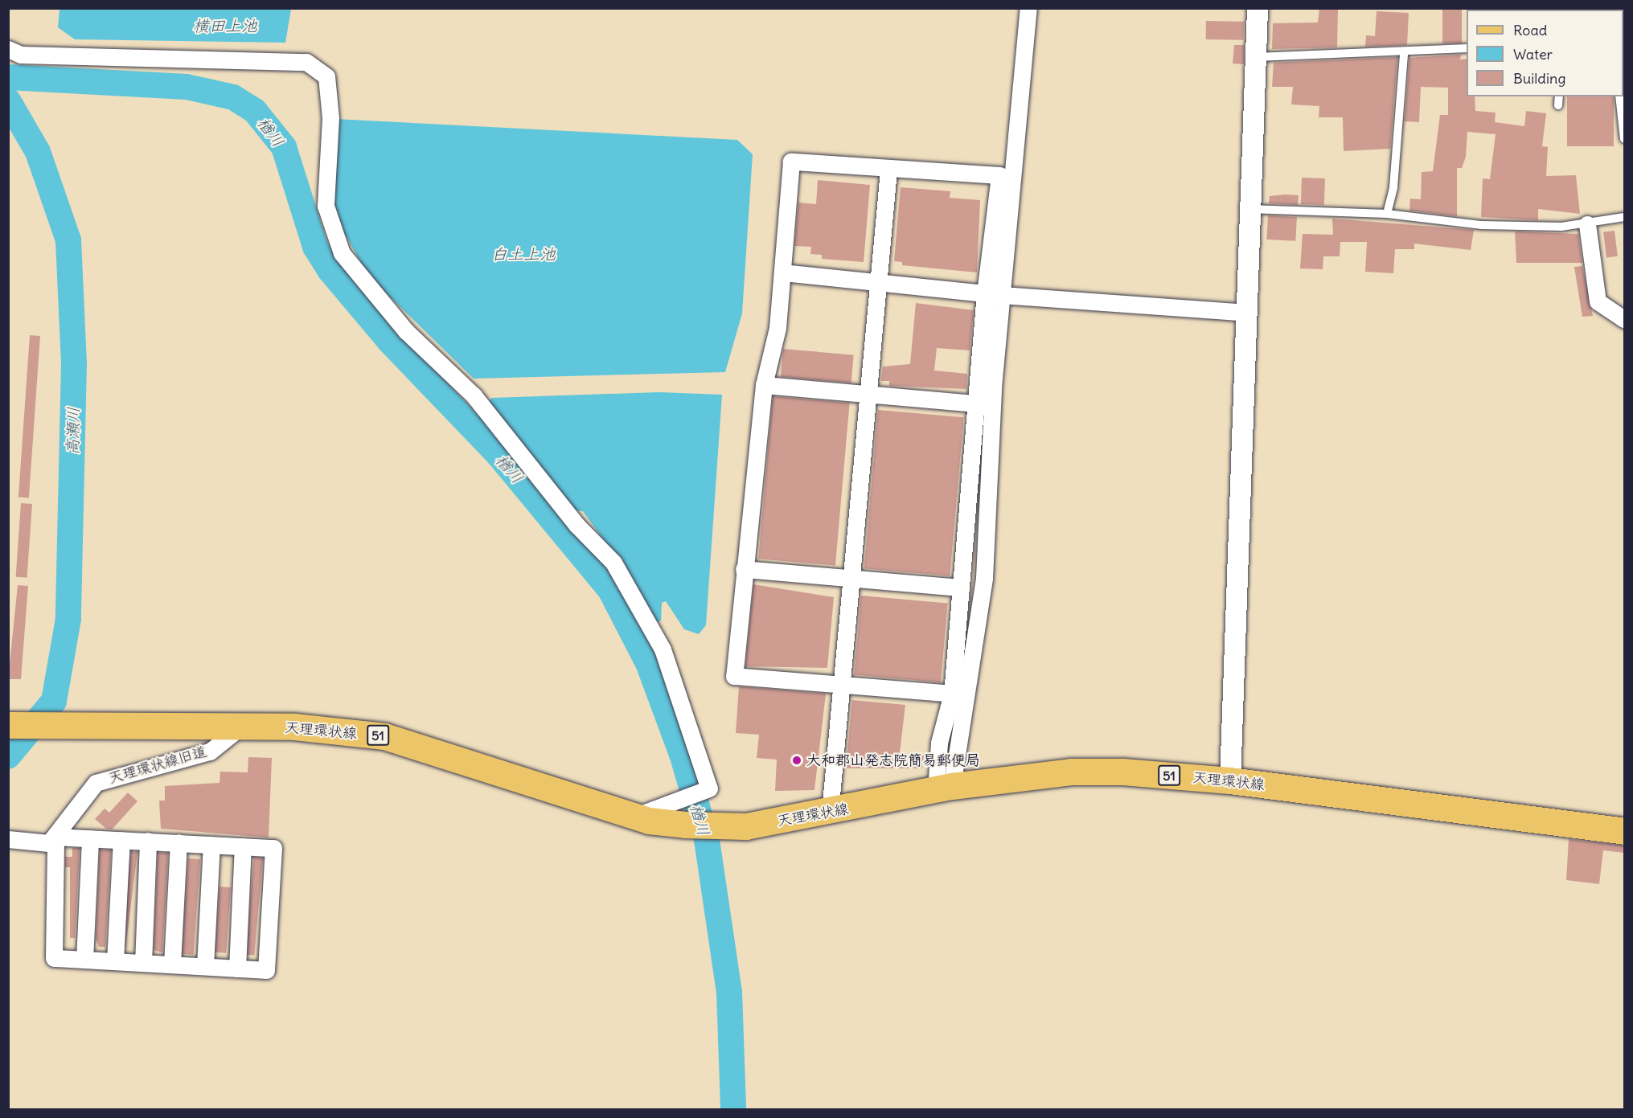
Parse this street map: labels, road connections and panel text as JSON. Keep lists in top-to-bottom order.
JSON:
{
  "streets": {
    "main road": ["天理環状線", "51"],
    "street": ["天理環状線旧道"]
  },
  "crossings": [
    ["天理環状線", "天理環状線旧道"]
  ],
  "water": [
    "横田上池",
    "楢川",
    "白土上池",
    "高瀬川"
  ],
  "places": ["大和郡山発志院簡易郵便局"],
  "legend": ["Road", "Water", "Building"]
}
